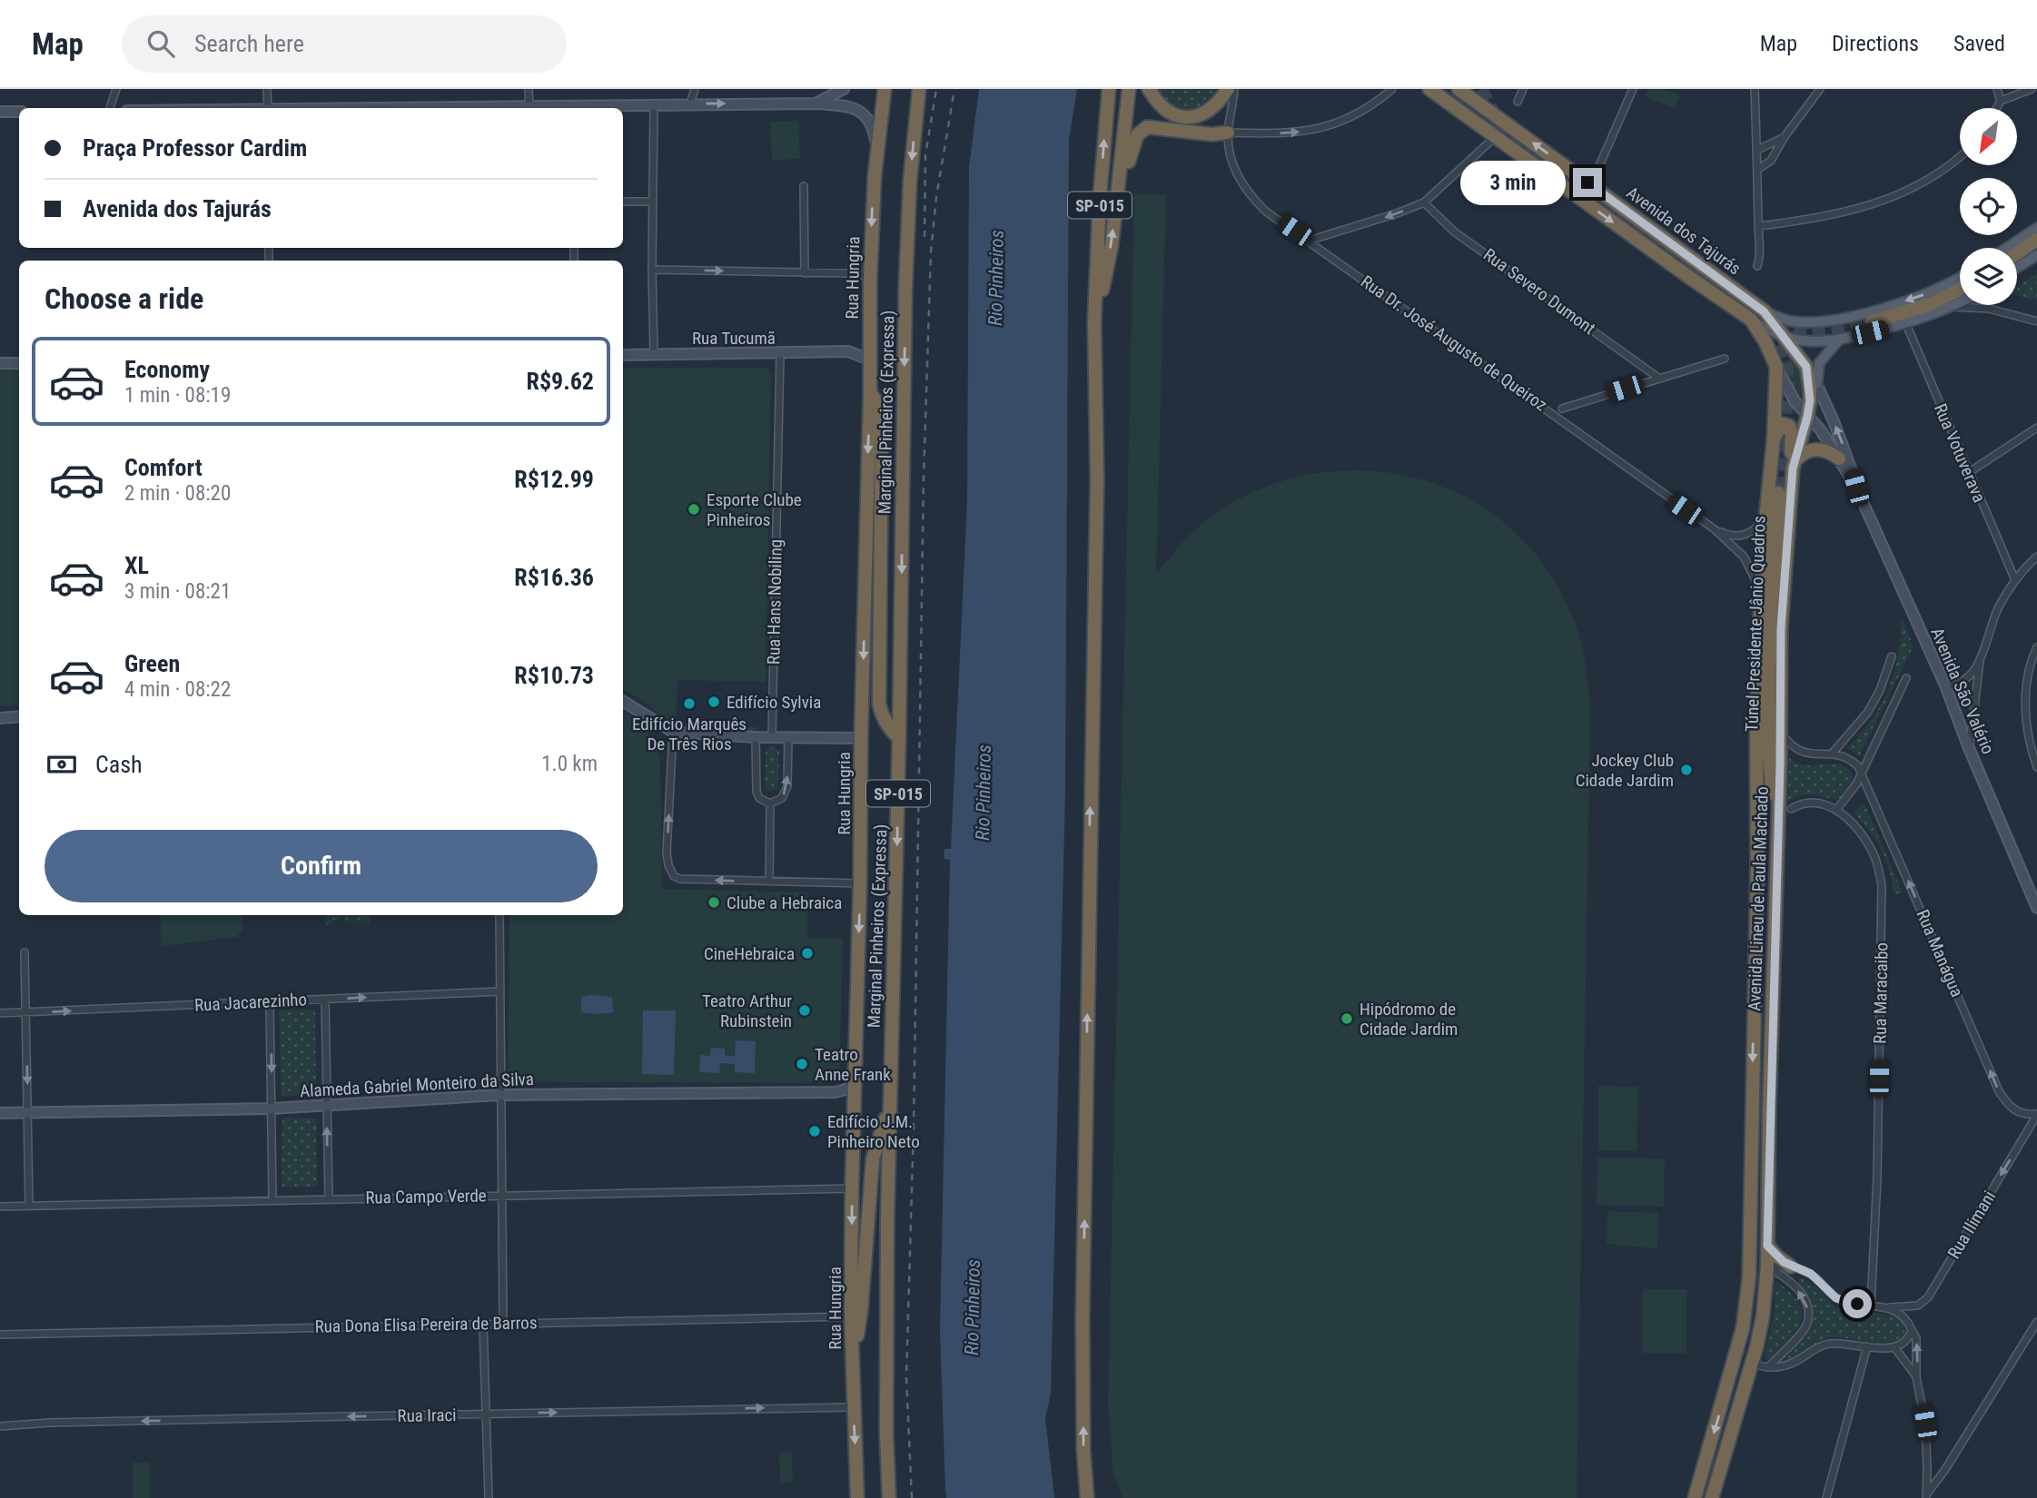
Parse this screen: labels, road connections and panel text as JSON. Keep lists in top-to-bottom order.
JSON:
{
  "streets": {
    "highway": [
      "SP-015",
      "Avenida dos Tajurás",
      "Rua Hungria",
      "Marginal Pinheiros (Expressa)",
      "Túnel Presidente Jânio Quadros",
      "Avenida Lineu de Paula Machado"
    ],
    "street": [
      "Rua Severo Dumont",
      "Rua Tucumã",
      "Rua Dr. José Augusto de Queiroz",
      "Rua Votuverava",
      "Rua Hans Nobiling",
      "Avenida São Valério",
      "Rua Manágua",
      "Rua Maracaibo",
      "Rua Jacarezinho",
      "Alameda Gabriel Monteiro da Silva",
      "Rua Campo Verde",
      "Rua Ilimani",
      "Rua Dona Elisa Pereira de Barros",
      "Rua Iraci"
    ]
  },
  "crossings": [
    ["Avenida dos Tajurás", "Avenida Lineu de Paula Machado"],
    ["Rua Hungria", "Rua Tucumã"],
    ["Rua Hungria", "Alameda Gabriel Monteiro da Silva"],
    ["Rua Hungria", "Rua Campo Verde"],
    ["Rua Hungria", "Rua Dona Elisa Pereira de Barros"],
    ["Rua Hungria", "Rua Iraci"],
    ["Rua Tucumã", "Rua Hans Nobiling"],
    ["Rua Dr. José Augusto de Queiroz", "Avenida Lineu de Paula Machado"],
    ["Túnel Presidente Jânio Quadros", "Avenida Lineu de Paula Machado"],
    ["Avenida São Valério", "Avenida Lineu de Paula Machado"],
    ["Rua Manágua", "Rua Ilimani"],
    ["Rua Maracaibo", "Rua Ilimani"]
  ],
  "one_way": ["Rua Manágua", "Rua Jacarezinho", "Rua Ilimani"],
  "water": ["Rio Pinheiros"],
  "places": [
    "Esporte Clube Pinheiros",
    "Edifício Sylvia",
    "Edifício Marquês De Três Rios",
    "Jockey Club Cidade Jardim",
    "Clube a Hebraica",
    "CineHebraica",
    "Teatro Arthur Rubinstein",
    "Hipódromo de Cidade Jardim",
    "Teatro Anne Frank",
    "Edifício J.M. Pinheiro Neto"
  ],
  "north": "bottom left",
  "page": {
    "header": "Map",
    "search": "Search here",
    "nav": ["Map", "Directions", "Saved"],
    "banner": ["Praça Professor Cardim", "Avenida dos Tajurás"],
    "bubble": "3 min",
    "heading": "Choose a ride",
    "list": [
      {
        "name": "Economy",
        "note": "1 min · 08:19",
        "value": "R$9.62"
      },
      {
        "name": "Comfort",
        "note": "2 min · 08:20",
        "value": "R$12.99"
      },
      {
        "name": "XL",
        "note": "3 min · 08:21",
        "value": "R$16.36"
      },
      {
        "name": "Green",
        "note": "4 min · 08:22",
        "value": "R$10.73"
      }
    ],
    "pay": ["Cash", "1.0 km"],
    "buttons": "Confirm"
  }
}
